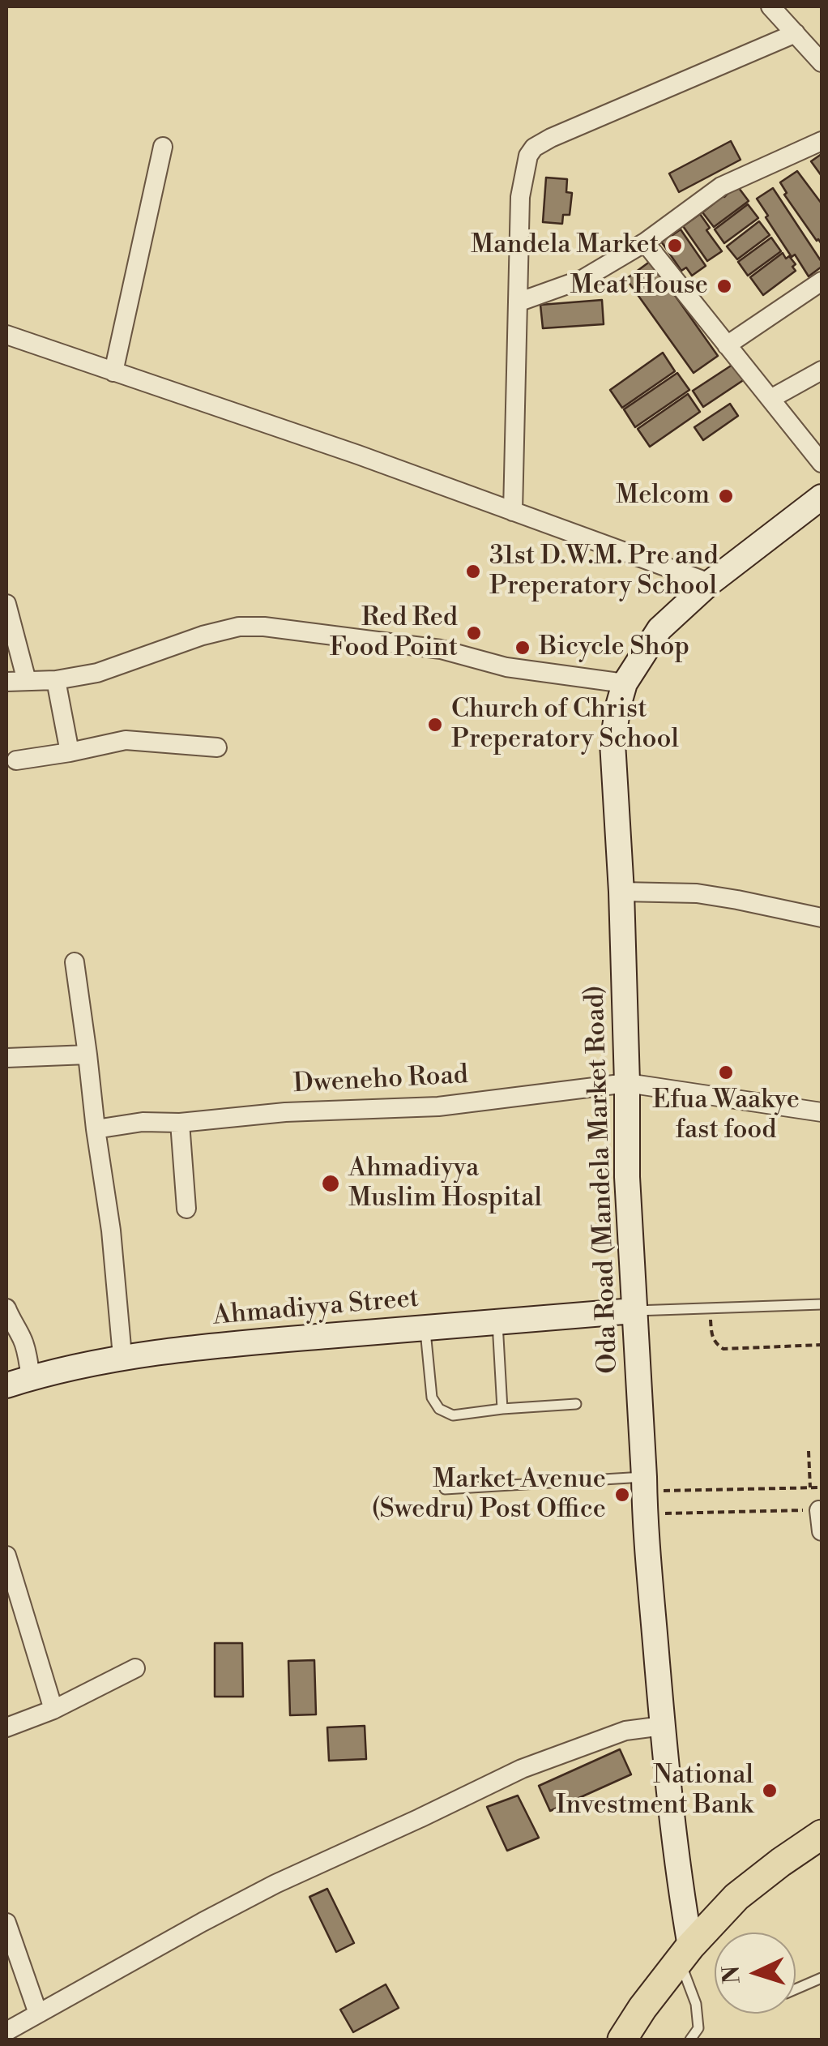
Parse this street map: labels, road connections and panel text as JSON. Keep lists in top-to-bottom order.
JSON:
{
  "streets": {
    "street": ["Dweneho Road", "Oda Road (Mandela Market Road)", "Ahmadiyya Street"]
  },
  "crossings": [
    ["Dweneho Road", "Oda Road (Mandela Market Road)"],
    ["Oda Road (Mandela Market Road)", "Ahmadiyya Street"]
  ],
  "places": [
    "Mandela Market",
    "Meat House",
    "Melcom",
    "31st D.W.M. Pre and Preperatory School",
    "Red Red Food Point",
    "Bicycle Shop",
    "Church of Christ Preperatory School",
    "Efua Waakye fast food",
    "Ahmadiyya Muslim Hospital",
    "Market Avenue (Swedru) Post Office",
    "National Investment Bank"
  ],
  "north": "left"
}
